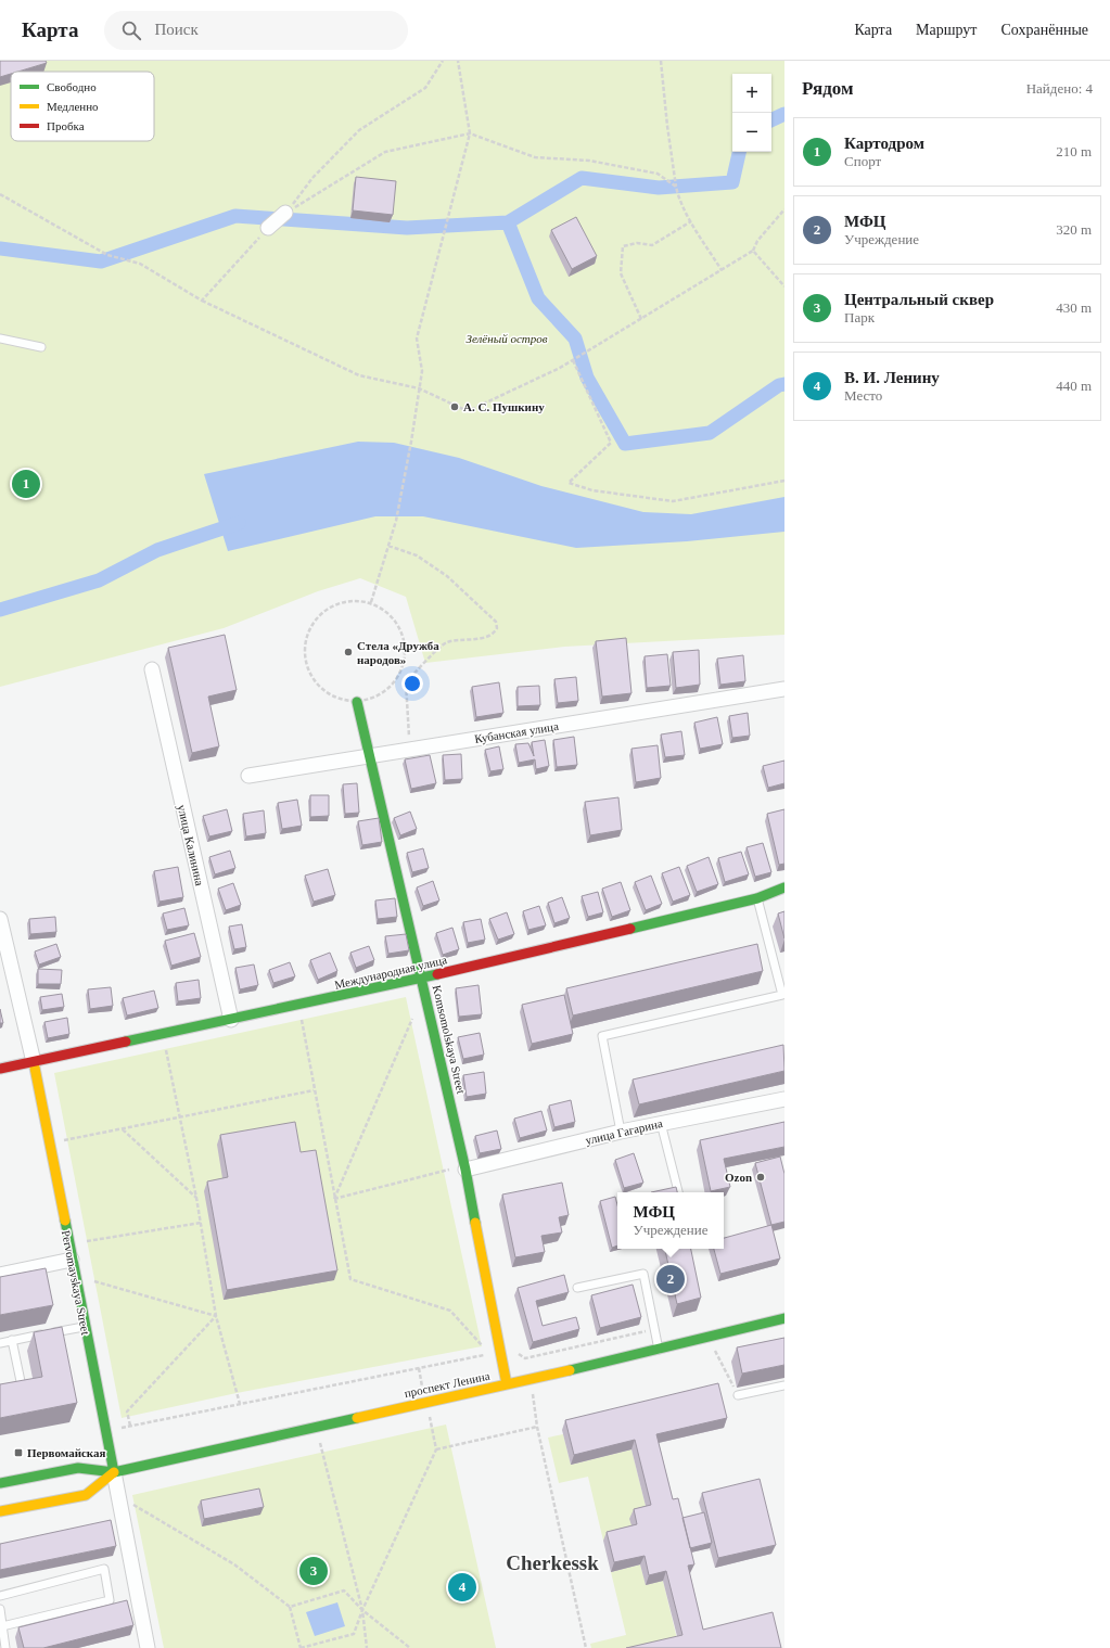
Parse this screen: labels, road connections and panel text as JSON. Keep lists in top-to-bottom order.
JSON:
{
  "streets": {
    "main road": [
      "Международная улица",
      "Komsomolskaya Street",
      "Pervomayskaya Street",
      "проспект Ленина"
    ],
    "street": ["Кубанская улица", "улица Калинина", "улица Гагарина"]
  },
  "crossings": [
    ["Кубанская улица", "Komsomolskaya Street"],
    ["улица Калинина", "Международная улица"],
    ["Международная улица", "Komsomolskaya Street"],
    ["Международная улица", "Pervomayskaya Street"],
    ["Komsomolskaya Street", "улица Гагарина"],
    ["Komsomolskaya Street", "проспект Ленина"],
    ["Pervomayskaya Street", "проспект Ленина"]
  ],
  "districts": ["Cherkessk"],
  "parks": ["Зелёный остров"],
  "places": {
    "other": ["А. С. Пушкину", "Стела «Дружба народов»", "Ozon"],
    "transit": ["Первомайская"]
  },
  "legend": ["Свободно", "Медленно", "Пробка"],
  "page": {
    "header": "Карта",
    "search": "Поиск",
    "nav": ["Карта", "Маршрут", "Сохранённые"],
    "heading": ["Рядом", "Найдено: 4"],
    "map_buttons": ["+", "−"],
    "list": [
      {
        "mark": "1",
        "name": "Картодром",
        "note": "Спорт",
        "value": "210 m"
      },
      {
        "mark": "2",
        "name": "МФЦ",
        "note": "Учреждение",
        "value": "320 m"
      },
      {
        "mark": "3",
        "name": "Центральный сквер",
        "note": "Парк",
        "value": "430 m"
      },
      {
        "mark": "4",
        "name": "В. И. Ленину",
        "note": "Место",
        "value": "440 m"
      }
    ],
    "pins": [
      "1",
      "2",
      "3",
      "4"
    ],
    "popup": ["МФЦ", "Учреждение"]
  }
}
